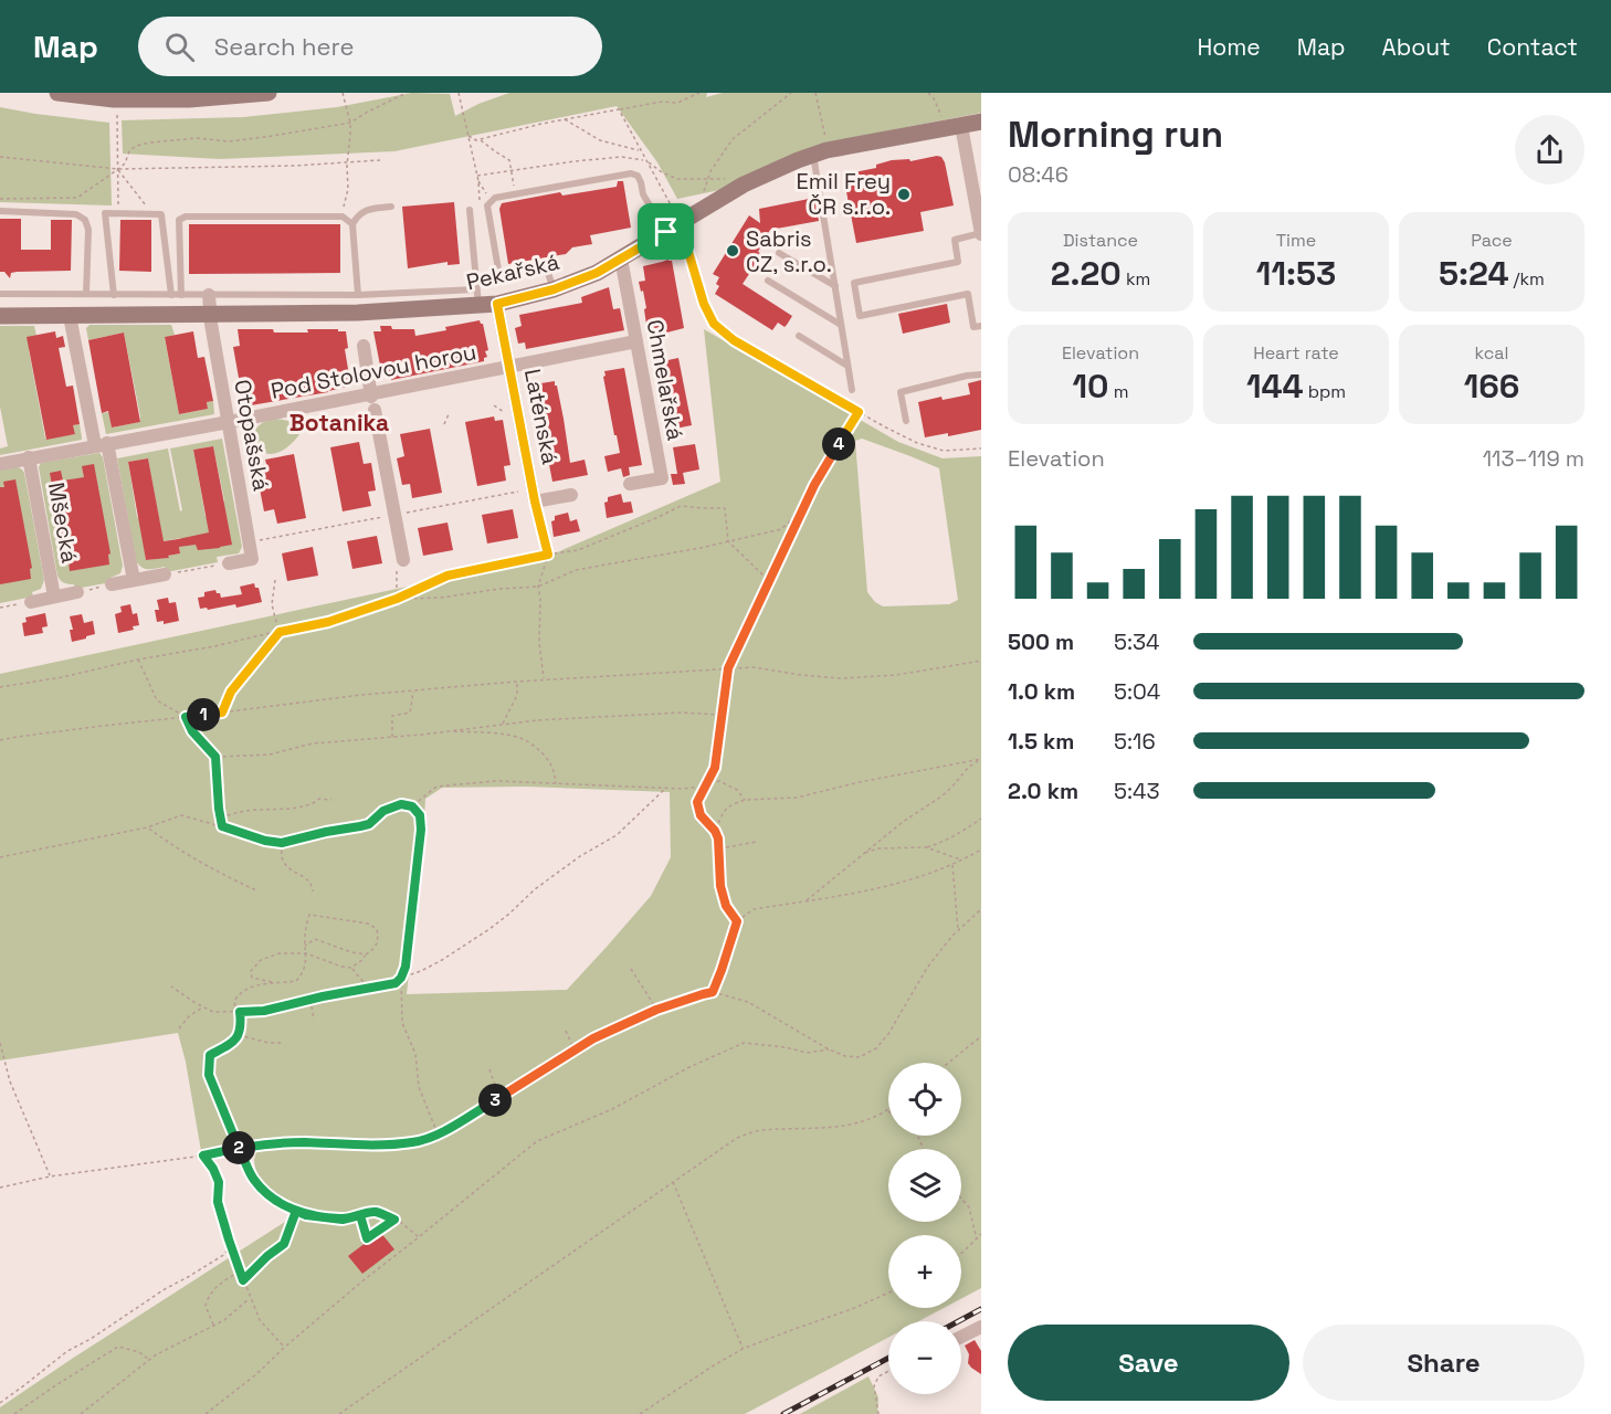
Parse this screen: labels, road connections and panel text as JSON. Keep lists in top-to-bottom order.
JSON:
{
  "streets": {
    "street": [
      "Pekařská",
      "Pod Stolovou horou",
      "Chmelařská",
      "Laténská",
      "Otopašská",
      "Mšecká"
    ]
  },
  "crossings": [
    ["Pekařská", "Chmelařská"],
    ["Pekařská", "Laténská"],
    ["Pekařská", "Otopašská"],
    ["Pod Stolovou horou", "Chmelařská"],
    ["Pod Stolovou horou", "Laténská"],
    ["Pod Stolovou horou", "Otopašská"],
    ["Pod Stolovou horou", "Mšecká"]
  ],
  "districts": ["Botanika"],
  "places": ["Emil Frey ČR s.r.o.", "Sabris CZ, s.r.o."],
  "page": {
    "header": "Map",
    "search": "Search here",
    "nav": [
      "Home",
      "Map",
      "About",
      "Contact"
    ],
    "heading": ["Morning run", "08:46"],
    "stats": [
      ["Distance", "2.20 km"],
      ["Time", "11:53"],
      ["Pace", "5:24 /km"],
      ["Elevation", "10 m"],
      ["Heart rate", "144 bpm"],
      ["kcal", "166"]
    ],
    "pins": [
      "4",
      "1",
      "3",
      "2"
    ],
    "chart": ["Elevation", "113–119 m"],
    "list": [
      {
        "name": "500 m",
        "note": "5:34"
      },
      {
        "name": "1.0 km",
        "note": "5:04"
      },
      {
        "name": "1.5 km",
        "note": "5:16"
      },
      {
        "name": "2.0 km",
        "note": "5:43"
      }
    ],
    "map_buttons": ["+", "−"],
    "buttons": ["Save", "Share"]
  }
}
